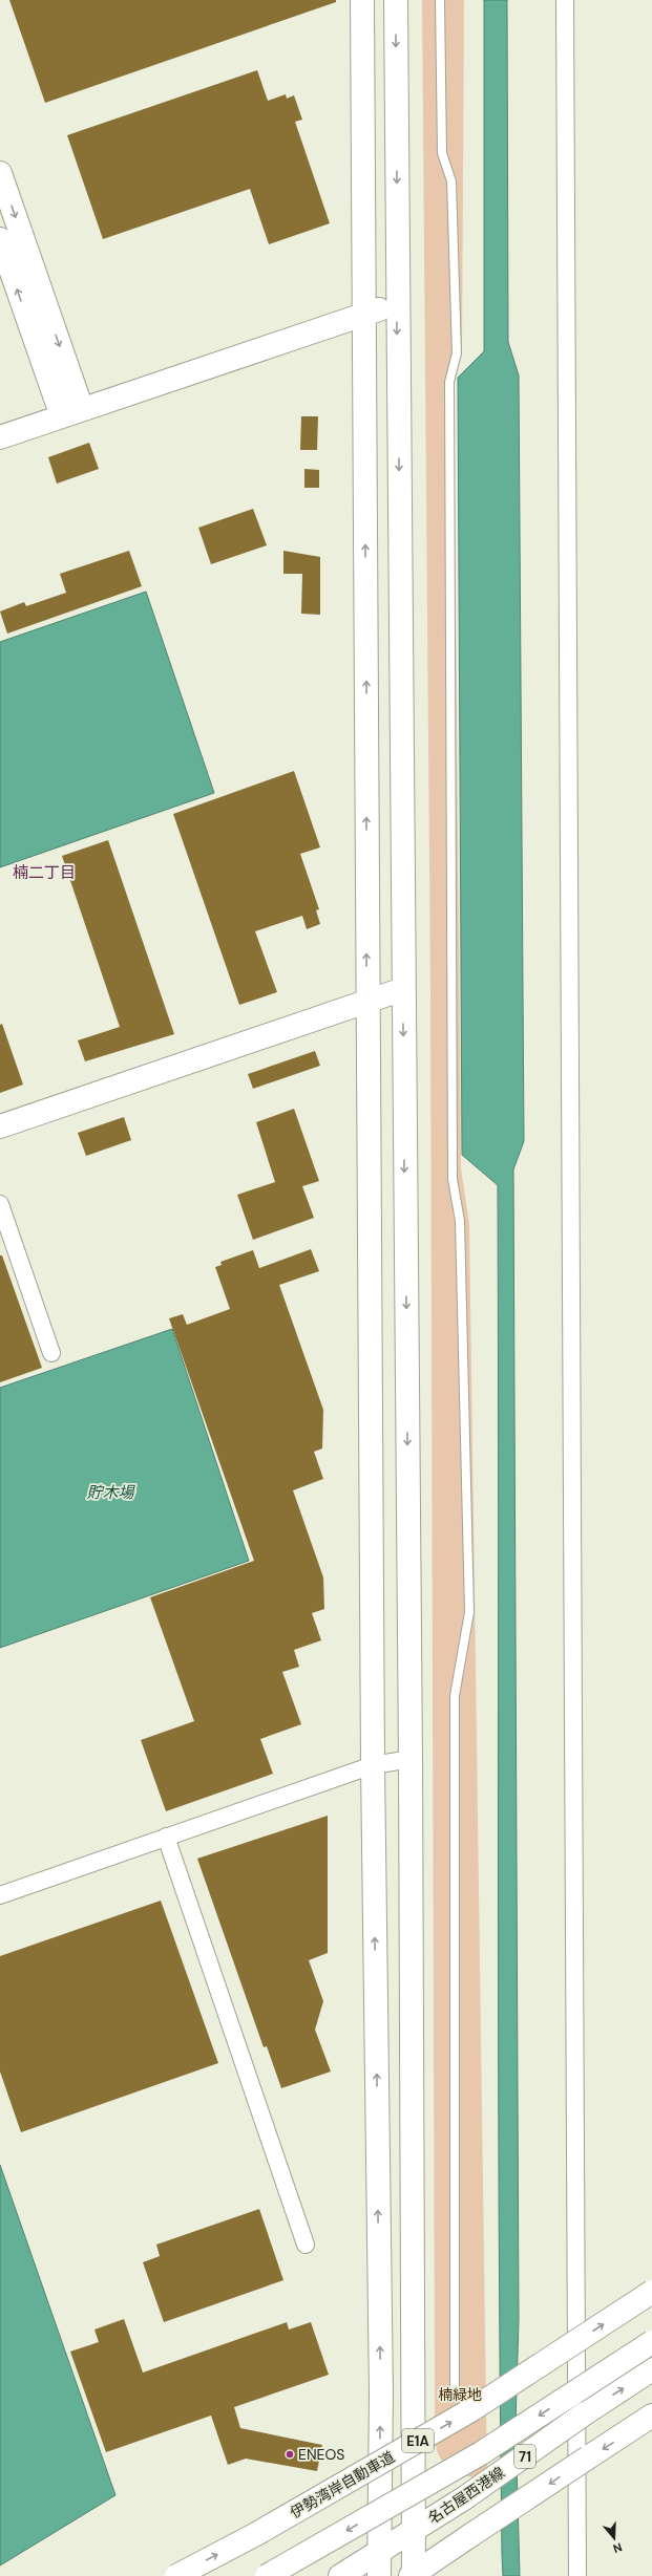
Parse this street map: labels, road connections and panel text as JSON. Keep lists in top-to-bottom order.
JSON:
{
  "streets": {
    "main road": [
      "E1A",
      "71",
      "伊勢湾岸自動車道",
      "名古屋西港線"
    ]
  },
  "districts": ["楠二丁目"],
  "water": ["貯木場"],
  "parks": ["楠緑地"],
  "places": ["ENEOS"],
  "north": "bottom"
}
